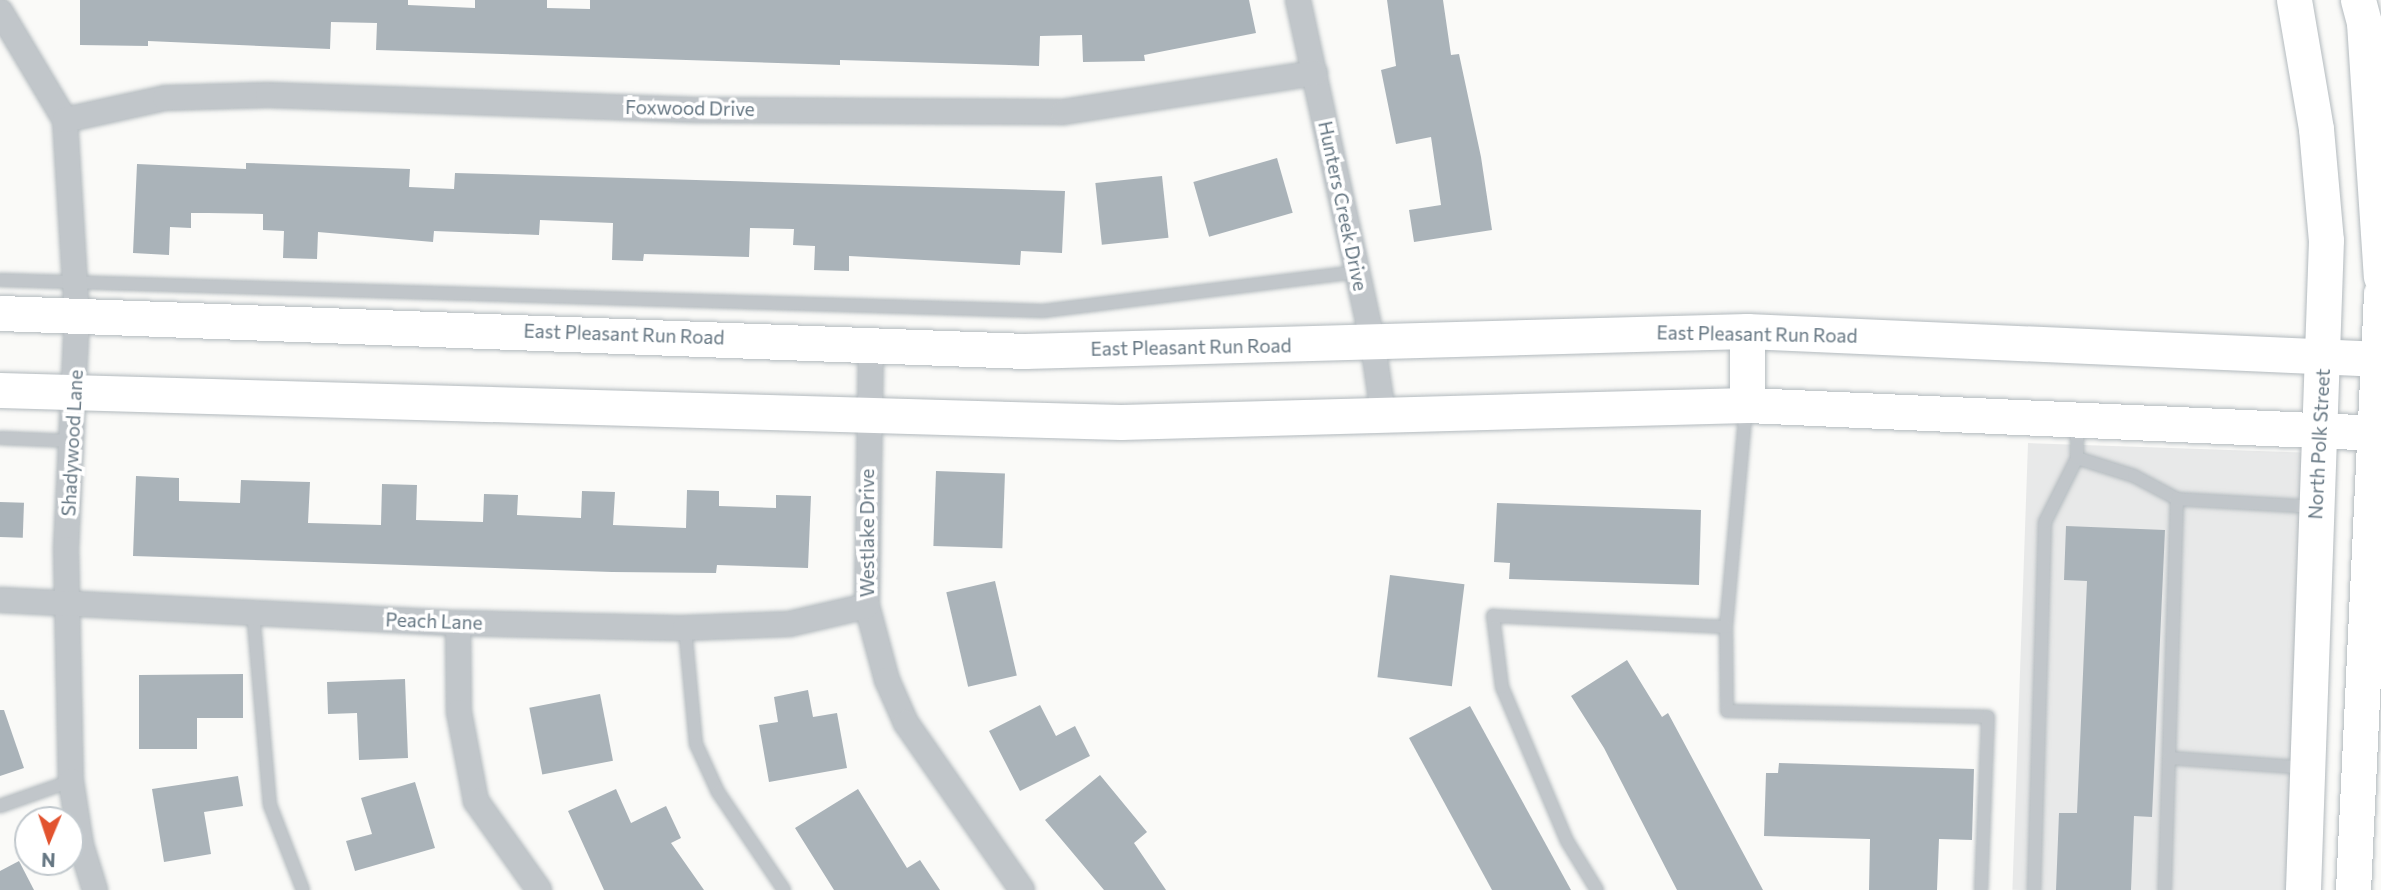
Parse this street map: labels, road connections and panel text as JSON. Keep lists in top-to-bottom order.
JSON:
{
  "streets": {
    "main road": ["East Pleasant Run Road", "North Polk Street"],
    "street": [
      "Foxwood Drive",
      "Hunters Creek Drive",
      "Shadywood Lane",
      "Westlake Drive",
      "Peach Lane"
    ]
  },
  "crossings": [
    ["Foxwood Drive", "Hunters Creek Drive"],
    ["Foxwood Drive", "Shadywood Lane"],
    ["Hunters Creek Drive", "East Pleasant Run Road"],
    ["East Pleasant Run Road", "Shadywood Lane"],
    ["East Pleasant Run Road", "North Polk Street"],
    ["East Pleasant Run Road", "Westlake Drive"],
    ["Shadywood Lane", "Peach Lane"],
    ["Westlake Drive", "Peach Lane"]
  ],
  "north": "bottom"
}
